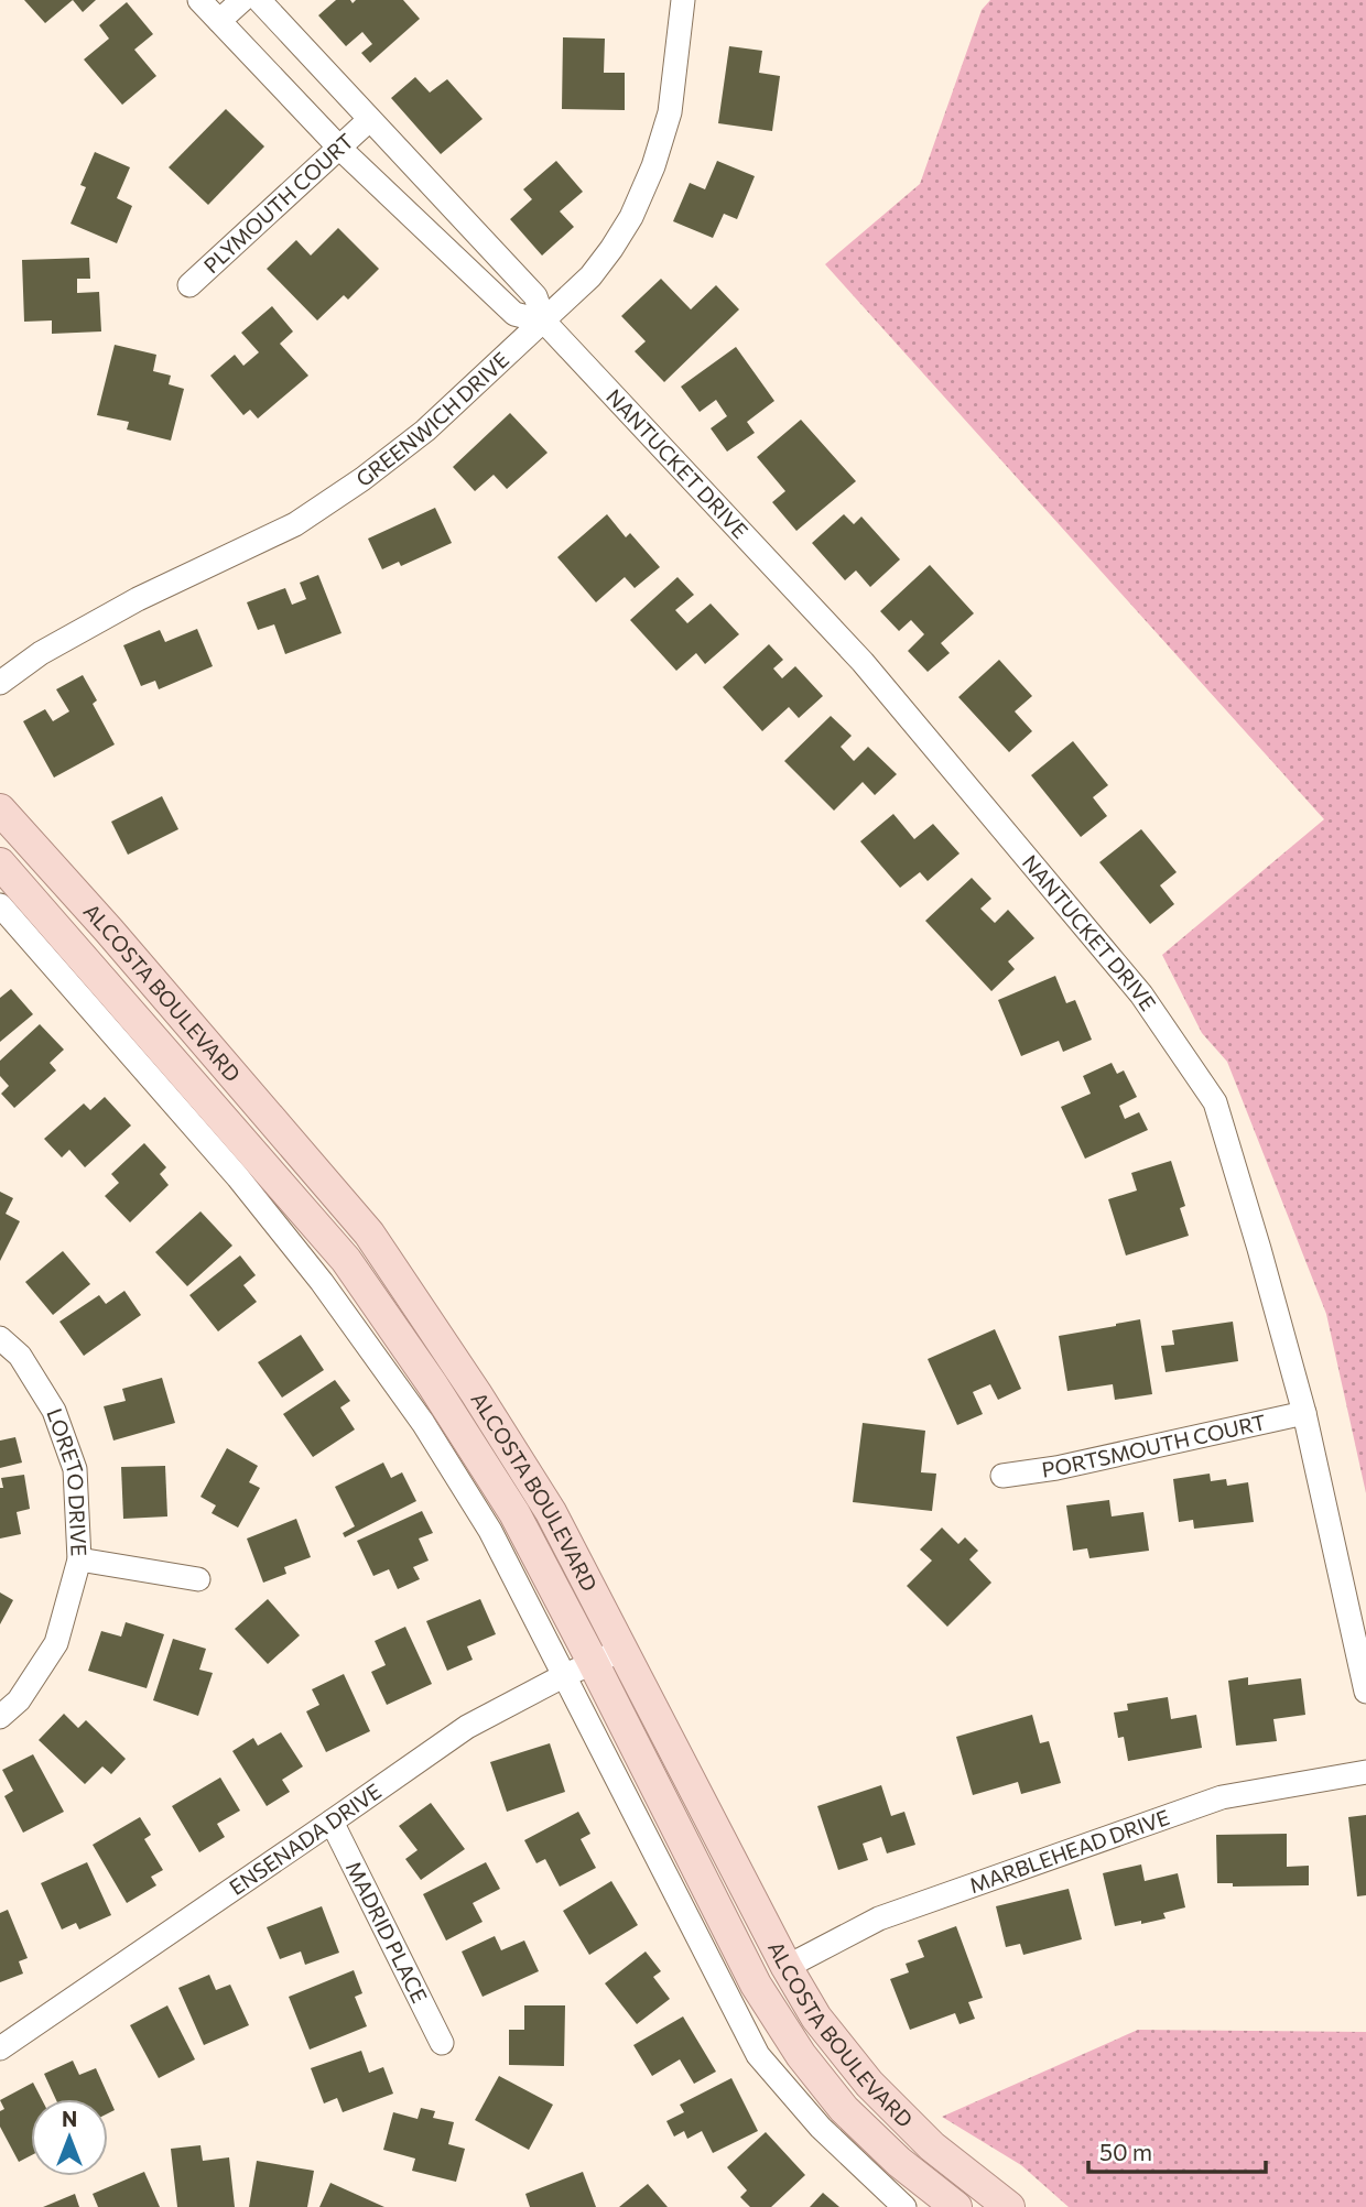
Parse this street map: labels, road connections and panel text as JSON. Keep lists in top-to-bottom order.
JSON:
{
  "streets": {
    "main road": ["ALCOSTA BOULEVARD"],
    "street": [
      "PLYMOUTH COURT",
      "GREENWICH DRIVE",
      "NANTUCKET DRIVE",
      "PORTSMOUTH COURT",
      "LORETO DRIVE",
      "ENSENADA DRIVE",
      "MARBLEHEAD DRIVE",
      "MADRID PLACE"
    ]
  },
  "crossings": [
    ["PLYMOUTH COURT", "NANTUCKET DRIVE"],
    ["GREENWICH DRIVE", "NANTUCKET DRIVE"],
    ["NANTUCKET DRIVE", "PORTSMOUTH COURT"],
    ["ALCOSTA BOULEVARD", "ENSENADA DRIVE"],
    ["ALCOSTA BOULEVARD", "MARBLEHEAD DRIVE"],
    ["ENSENADA DRIVE", "MADRID PLACE"]
  ],
  "scale_bar": "50 m",
  "north": "top"
}
